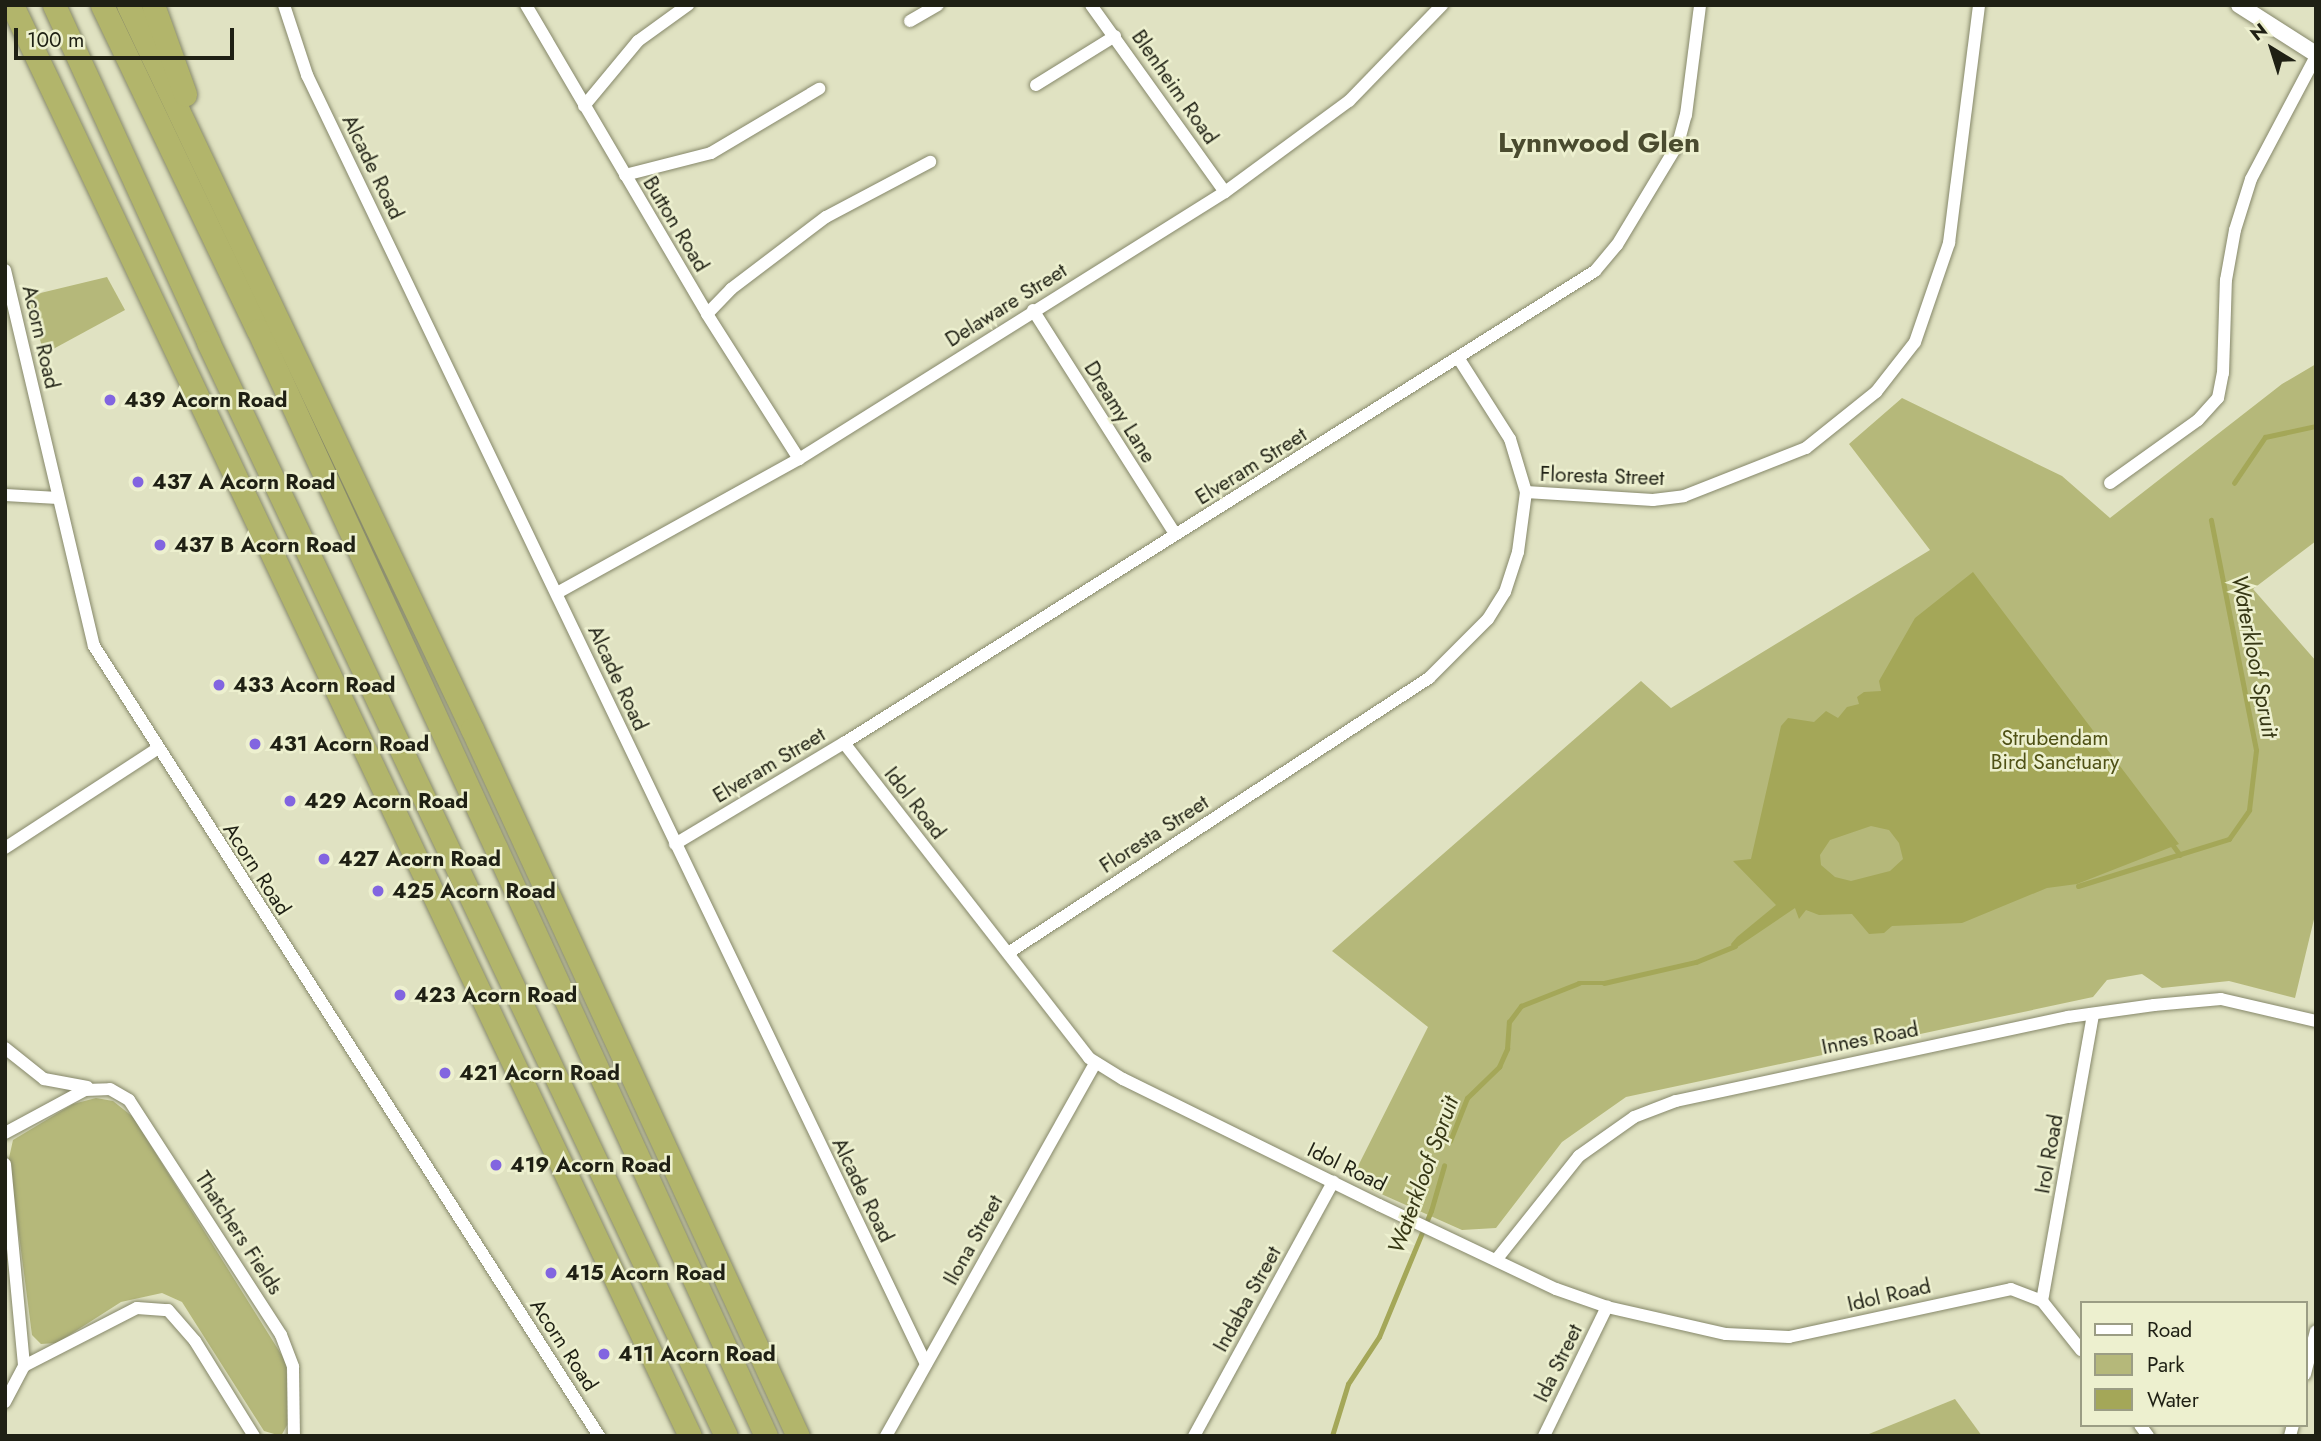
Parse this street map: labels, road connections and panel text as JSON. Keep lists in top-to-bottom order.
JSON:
{
  "streets": {
    "street": [
      "Blenheim Road",
      "Alcade Road",
      "Button Road",
      "Delaware Street",
      "Acorn Road",
      "Dreamy Lane",
      "Elveram Street",
      "Floresta Street",
      "Idol Road",
      "Innes Road",
      "Irol Road",
      "Thatchers Fields",
      "Ilona Street",
      "Indaba Street",
      "Ida Street"
    ]
  },
  "crossings": [
    ["Blenheim Road", "Delaware Street"],
    ["Alcade Road", "Delaware Street"],
    ["Alcade Road", "Elveram Street"],
    ["Alcade Road", "Ilona Street"],
    ["Button Road", "Delaware Street"],
    ["Delaware Street", "Dreamy Lane"],
    ["Dreamy Lane", "Elveram Street"],
    ["Elveram Street", "Idol Road"],
    ["Floresta Street", "Idol Road"],
    ["Idol Road", "Innes Road"],
    ["Idol Road", "Irol Road"],
    ["Idol Road", "Ilona Street"],
    ["Idol Road", "Indaba Street"],
    ["Idol Road", "Ida Street"],
    ["Innes Road", "Irol Road"]
  ],
  "districts": ["Lynnwood Glen"],
  "water": ["Waterkloof Spruit"],
  "parks": ["Strubendam Bird Sanctuary"],
  "places": [
    "439 Acorn Road",
    "437 A Acorn Road",
    "437 B Acorn Road",
    "433 Acorn Road",
    "431 Acorn Road",
    "429 Acorn Road",
    "427 Acorn Road",
    "425 Acorn Road",
    "423 Acorn Road",
    "421 Acorn Road",
    "419 Acorn Road",
    "415 Acorn Road",
    "411 Acorn Road"
  ],
  "legend": ["Road", "Park", "Water"],
  "scale_bar": "100 m",
  "north": "top left"
}
